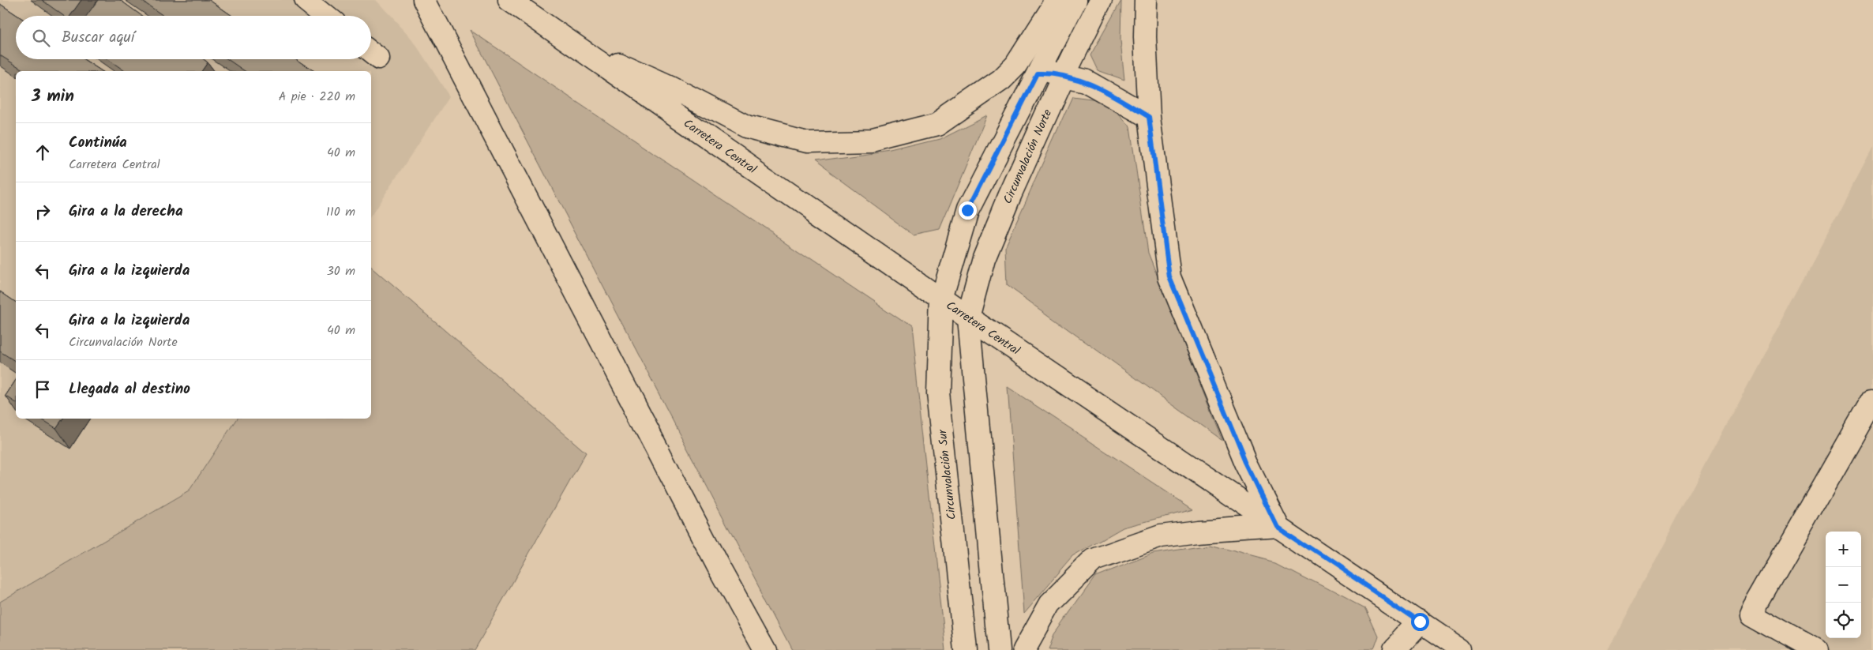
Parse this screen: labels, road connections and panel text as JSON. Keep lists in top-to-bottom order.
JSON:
{
  "streets": {
    "main road": ["Carretera Central", "Circunvalación Norte", "Circunvalación Sur"]
  },
  "crossings": [
    ["Carretera Central", "Circunvalación Norte"],
    ["Carretera Central", "Circunvalación Sur"]
  ],
  "page": {
    "search": "Buscar aquí",
    "heading": ["3 min", "A pie · 220 m"],
    "list": [
      ["Continúa", "Carretera Central", "40 m"],
      ["Gira a la derecha", "110 m"],
      ["Gira a la izquierda", "30 m"],
      ["Gira a la izquierda", "Circunvalación Norte", "40 m"],
      "Llegada al destino"
    ],
    "map_buttons": ["+", "−"]
  }
}
